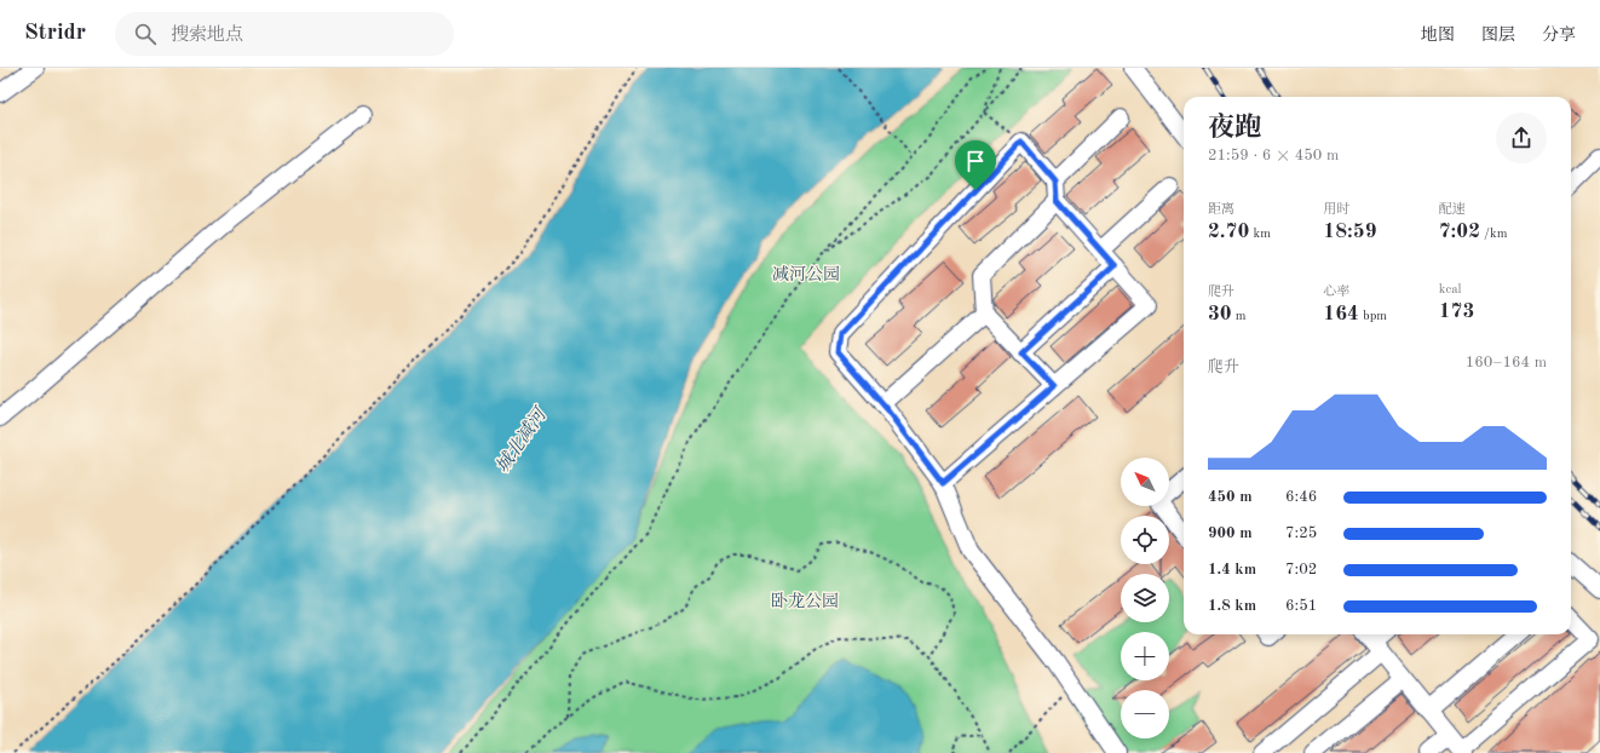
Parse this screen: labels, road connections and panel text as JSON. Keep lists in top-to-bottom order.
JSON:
{
  "water": ["城北减河"],
  "parks": ["减河公园", "卧龙公园"],
  "north": "top left",
  "page": {
    "header": "Stridr",
    "search": "搜索地点",
    "nav": ["地图", "图层", "分享"],
    "heading": ["夜跑", "21:59 · 6 × 450 m"],
    "stats": [
      ["距离", "2.70 km"],
      ["用时", "18:59"],
      ["配速", "7:02 /km"],
      ["爬升", "30 m"],
      ["心率", "164 bpm"],
      ["kcal", "173"]
    ],
    "chart": ["爬升", "160–164 m"],
    "map_buttons": ["+", "−"],
    "list": [
      {
        "name": "450 m",
        "note": "6:46"
      },
      {
        "name": "900 m",
        "note": "7:25"
      },
      {
        "name": "1.4 km",
        "note": "7:02"
      },
      {
        "name": "1.8 km",
        "note": "6:51"
      }
    ]
  }
}
